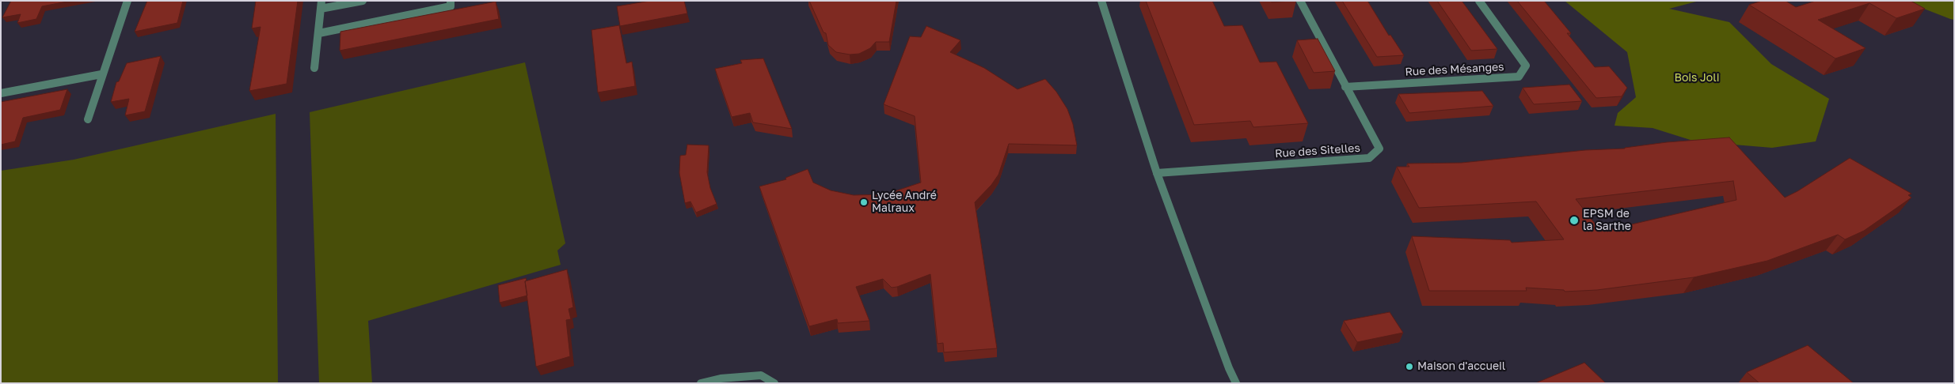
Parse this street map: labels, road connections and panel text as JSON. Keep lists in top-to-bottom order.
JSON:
{
  "streets": {
    "street": ["Rue des Mésanges", "Rue des Sitelles"]
  },
  "crossings": [
    ["Rue des Mésanges", "Rue des Sitelles"]
  ],
  "parks": ["Bois Joli"],
  "places": ["Lycée André Malraux", "EPSM de la Sarthe", "Maison d'accueil"]
}
